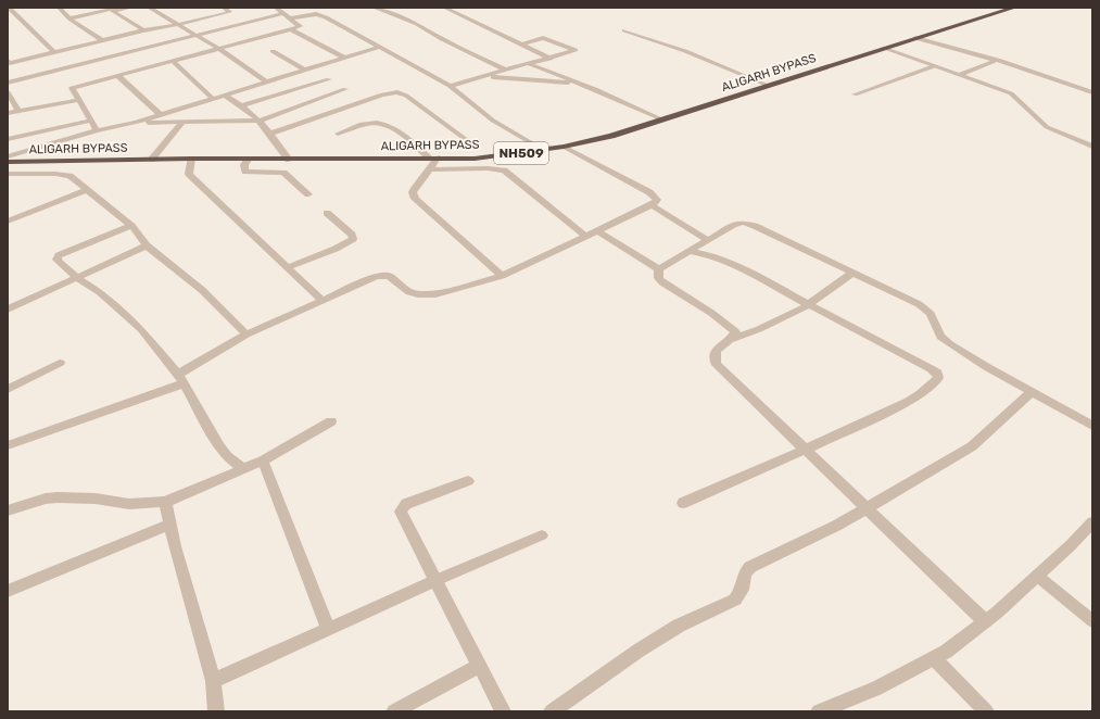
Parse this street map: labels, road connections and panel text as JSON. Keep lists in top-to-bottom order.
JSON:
{
  "streets": {
    "highway": ["ALIGARH BYPASS", "NH509"]
  }
}
